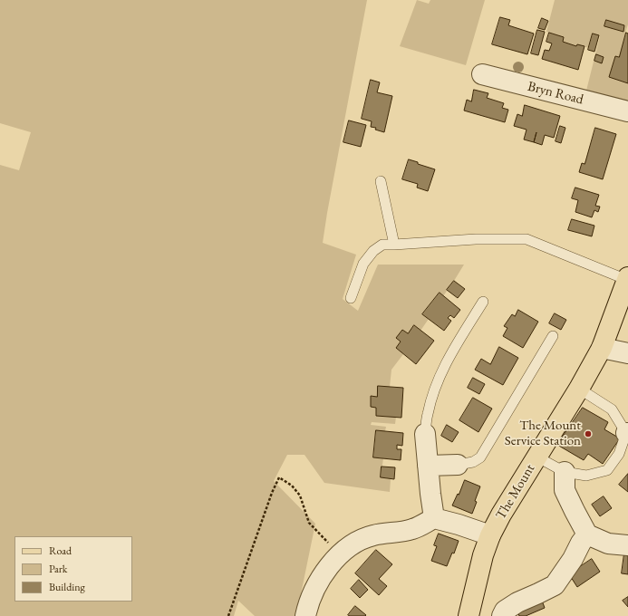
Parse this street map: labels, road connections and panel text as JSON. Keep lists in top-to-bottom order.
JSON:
{
  "streets": {
    "main road": ["The Mount"],
    "street": ["Bryn Road"]
  },
  "places": ["The Mount Service Station"],
  "legend": ["Road", "Park", "Building"]
}
